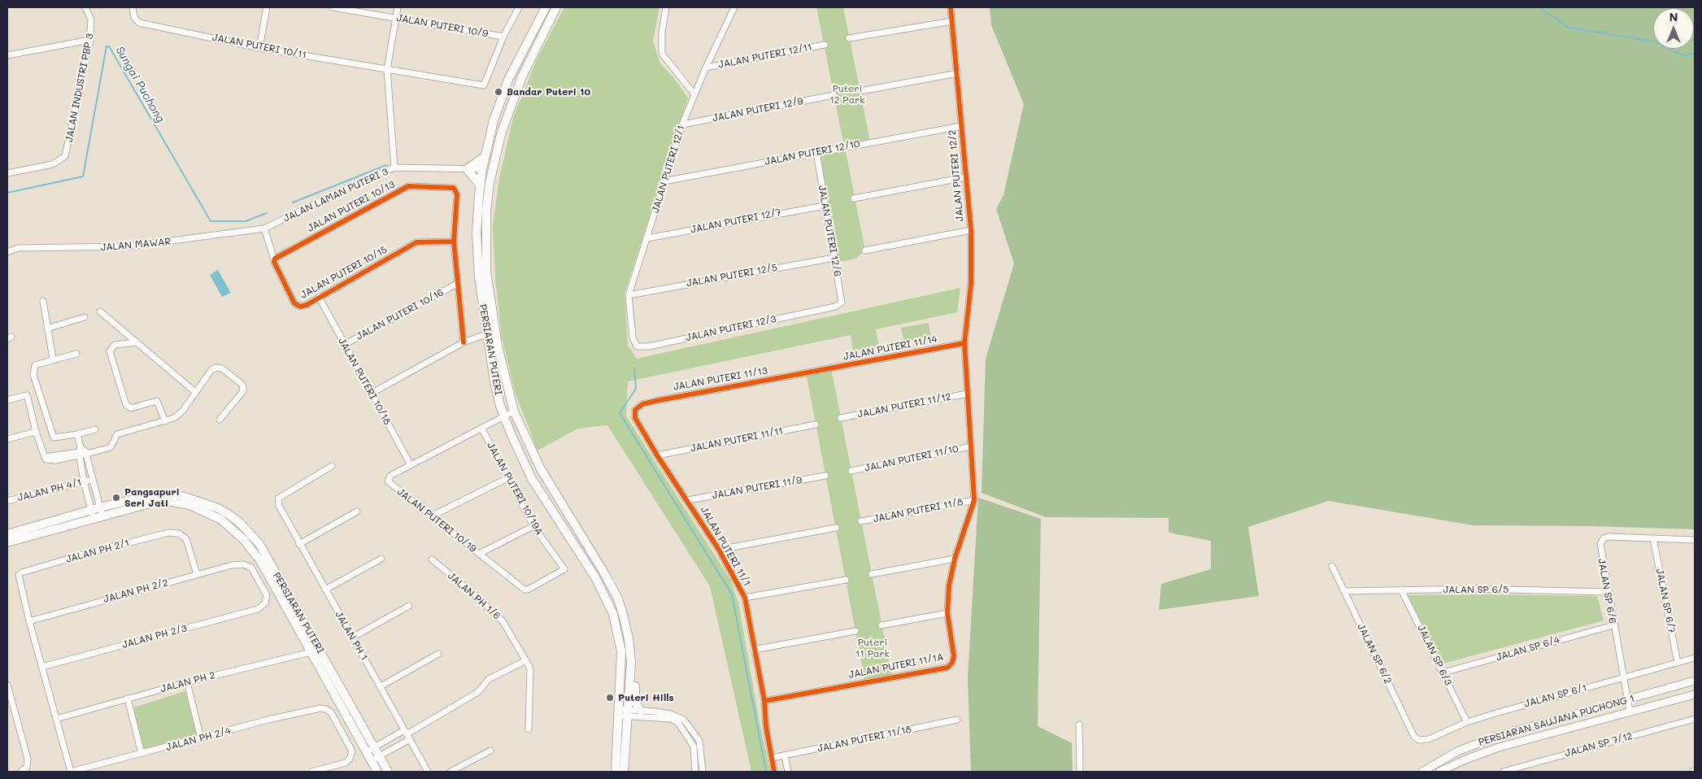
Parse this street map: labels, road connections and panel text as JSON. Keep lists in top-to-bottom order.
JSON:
{
  "streets": {
    "main road": ["PERSIARAN PUTERI"],
    "street": [
      "JALAN PUTERI 10/9",
      "JALAN PUTERI 10/11",
      "JALAN PUTERI 12/11",
      "JALAN INDUSTRI PBP 3",
      "JALAN PUTERI 12/9",
      "JALAN PUTERI 12/10",
      "JALAN PUTERI 12/1",
      "JALAN PUTERI 12/2",
      "JALAN LAMAN PUTERI 3",
      "JALAN PUTERI 10/13",
      "JALAN PUTERI 12/7",
      "JALAN PUTERI 12/6",
      "JALAN MAWAR",
      "JALAN PUTERI 10/15",
      "JALAN PUTERI 12/5",
      "JALAN PUTERI 10/16",
      "JALAN PUTERI 12/3",
      "JALAN PUTERI 11/14",
      "JALAN PUTERI 11/13",
      "JALAN PUTERI 10/18",
      "JALAN PUTERI 11/12",
      "JALAN PUTERI 11/11",
      "JALAN PUTERI 11/10",
      "JALAN PUTERI 11/9",
      "JALAN PUTERI 10/19A",
      "JALAN PH 4/1",
      "JALAN PUTERI 11/8",
      "JALAN PUTERI 10/19",
      "JALAN PUTERI 11/1",
      "JALAN PH 2/1",
      "JALAN SP 6/5",
      "JALAN PH 2/2",
      "JALAN SP 6/6",
      "JALAN PH 1/6",
      "JALAN SP 6/7",
      "JALAN PH 1",
      "JALAN PH 2/3",
      "JALAN SP 6/4",
      "JALAN SP 6/2",
      "JALAN SP 6/3",
      "JALAN PUTERI 11/1A",
      "JALAN PH 2",
      "JALAN SP 6/1",
      "PERSIARAN SAUJANA PUCHONG 1",
      "JALAN PH 2/4",
      "JALAN PUTERI 11/18",
      "JALAN SP 7/12"
    ]
  },
  "crossings": [
    ["JALAN PUTERI 10/9", "JALAN PUTERI 10/11"],
    ["JALAN PUTERI 12/11", "JALAN PUTERI 12/1"],
    ["JALAN PUTERI 12/9", "JALAN PUTERI 12/1"],
    ["JALAN PUTERI 12/10", "JALAN PUTERI 12/1"],
    ["JALAN PUTERI 12/10", "JALAN PUTERI 12/2"],
    ["JALAN PUTERI 12/10", "JALAN PUTERI 12/6"],
    ["JALAN PUTERI 12/1", "JALAN PUTERI 12/7"],
    ["JALAN PUTERI 12/1", "JALAN PUTERI 12/5"],
    ["JALAN PUTERI 12/1", "JALAN PUTERI 12/3"],
    ["JALAN PUTERI 12/2", "JALAN PUTERI 11/14"],
    ["JALAN PUTERI 12/2", "JALAN PUTERI 11/1A"],
    ["JALAN LAMAN PUTERI 3", "JALAN MAWAR"],
    ["JALAN LAMAN PUTERI 3", "PERSIARAN PUTERI"],
    ["JALAN PUTERI 10/13", "JALAN PUTERI 10/15"],
    ["JALAN PUTERI 10/13", "JALAN PUTERI 10/16"],
    ["JALAN PUTERI 12/7", "JALAN PUTERI 12/6"],
    ["JALAN PUTERI 12/6", "JALAN PUTERI 12/5"],
    ["JALAN PUTERI 12/6", "JALAN PUTERI 12/3"],
    ["JALAN PUTERI 10/15", "JALAN PUTERI 10/18"],
    ["JALAN PUTERI 10/16", "JALAN PUTERI 10/18"],
    ["JALAN PUTERI 11/14", "JALAN PUTERI 11/13"],
    ["JALAN PUTERI 11/14", "JALAN PUTERI 11/1A"],
    ["PERSIARAN PUTERI", "JALAN PUTERI 10/19"],
    ["PERSIARAN PUTERI", "JALAN PH 2"],
    ["JALAN PUTERI 11/13", "JALAN PUTERI 11/1"],
    ["JALAN PUTERI 10/18", "JALAN PUTERI 10/19"],
    ["JALAN PUTERI 11/12", "JALAN PUTERI 11/1A"],
    ["JALAN PUTERI 11/11", "JALAN PUTERI 11/1"],
    ["JALAN PUTERI 11/10", "JALAN PUTERI 11/1A"],
    ["JALAN PUTERI 11/9", "JALAN PUTERI 11/1"],
    ["JALAN PUTERI 10/19A", "JALAN PUTERI 10/19"],
    ["JALAN PUTERI 11/8", "JALAN PUTERI 11/1A"],
    ["JALAN PUTERI 11/1", "JALAN PUTERI 11/1A"],
    ["JALAN PUTERI 11/1", "JALAN PUTERI 11/18"],
    ["JALAN PH 2/1", "JALAN PH 2/2"],
    ["JALAN SP 6/5", "JALAN SP 6/6"],
    ["JALAN SP 6/5", "JALAN SP 6/2"],
    ["JALAN SP 6/5", "JALAN SP 6/3"],
    ["JALAN PH 2/2", "JALAN PH 2/3"],
    ["JALAN SP 6/6", "JALAN SP 6/7"],
    ["JALAN SP 6/6", "JALAN SP 6/4"],
    ["JALAN SP 6/6", "JALAN SP 6/1"],
    ["JALAN SP 6/6", "PERSIARAN SAUJANA PUCHONG 1"],
    ["JALAN SP 6/7", "JALAN SP 6/1"],
    ["JALAN SP 6/4", "JALAN SP 6/3"],
    ["JALAN SP 6/2", "JALAN SP 6/1"],
    ["JALAN SP 6/3", "JALAN SP 6/1"]
  ],
  "water": ["Sungai Puchong"],
  "parks": ["Puteri 12 Park", "Puteri 11 Park"],
  "places": ["Bandar Puteri 10", "Pangsapuri Seri Jati", "Puteri Hills"],
  "north": "top"
}
